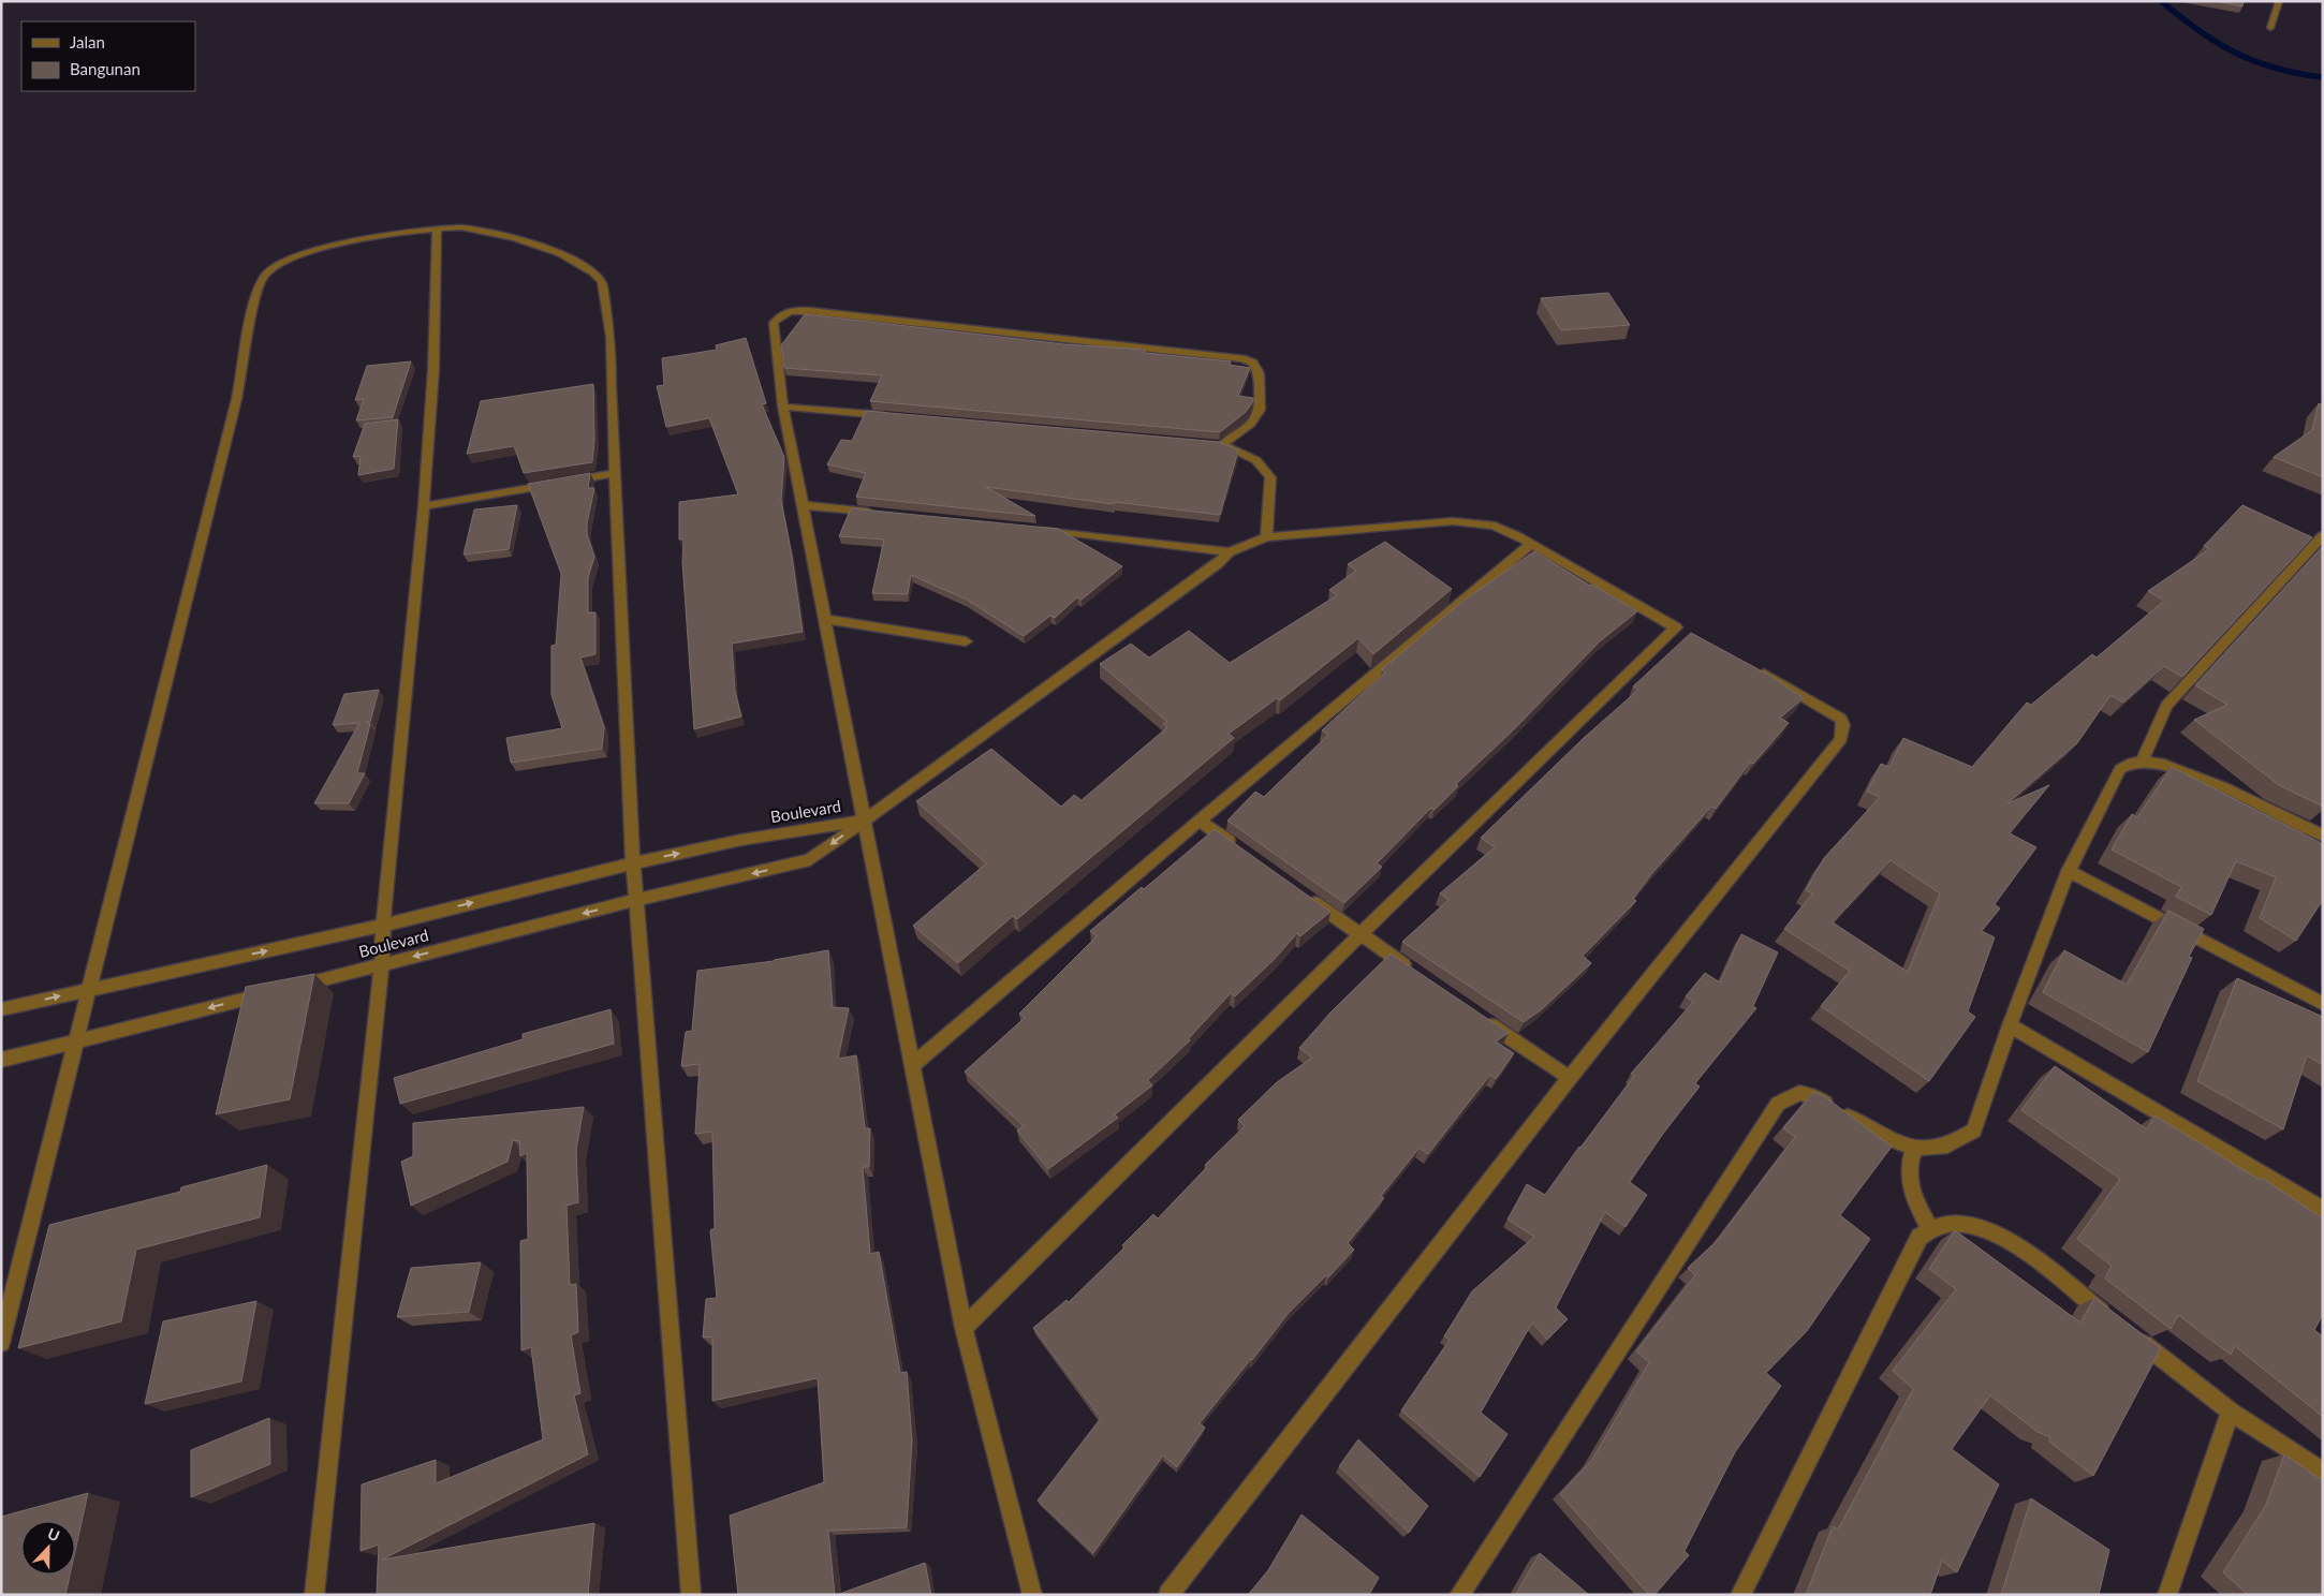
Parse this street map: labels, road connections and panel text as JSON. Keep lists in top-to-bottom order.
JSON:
{
  "streets": {
    "street": ["Boulevard"]
  },
  "legend": ["Jalan", "Bangunan"],
  "north": "top"
}
